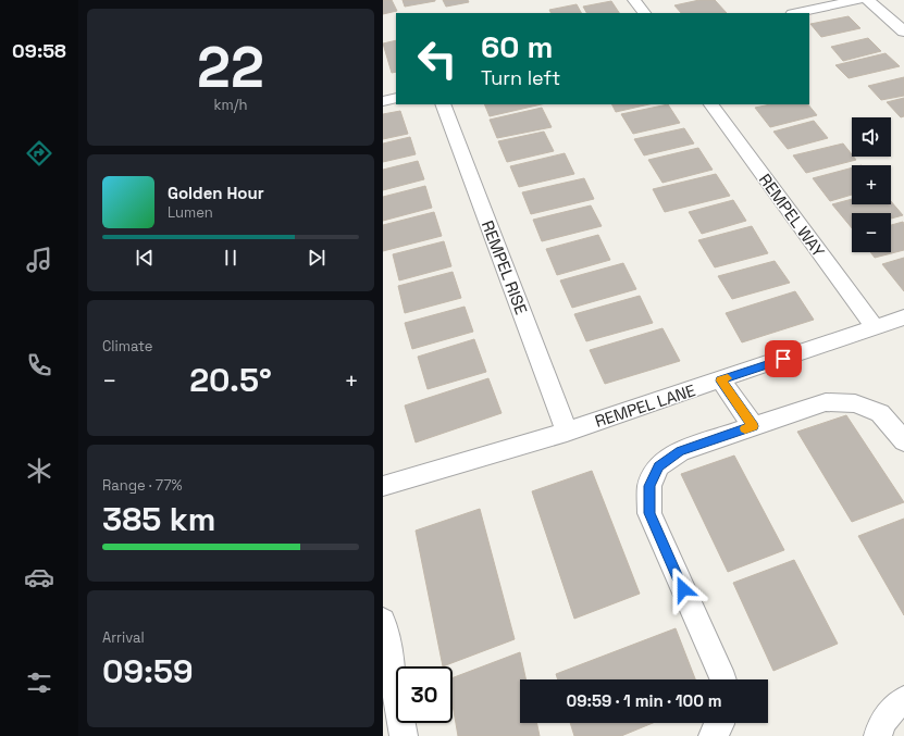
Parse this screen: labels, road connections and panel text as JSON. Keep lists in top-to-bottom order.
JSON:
{
  "streets": {
    "street": ["REMPEL WAY", "REMPEL RISE", "REMPEL LANE"]
  },
  "crossings": [
    ["REMPEL WAY", "REMPEL LANE"],
    ["REMPEL RISE", "REMPEL LANE"]
  ],
  "page": {
    "tabs": "09:58",
    "tile": [
      ["22", "km/h"],
      "Climate",
      ["Range · 77%", "385 km"],
      ["Arrival", "09:59"]
    ],
    "turn": ["60 m", "Turn left"],
    "map_buttons": ["+", "−"],
    "song": ["Golden Hour", "Lumen"],
    "heat": ["−", "20.5°", "+"],
    "limit": "30",
    "trip": "09:59 · 1 min · 100 m"
  }
}
